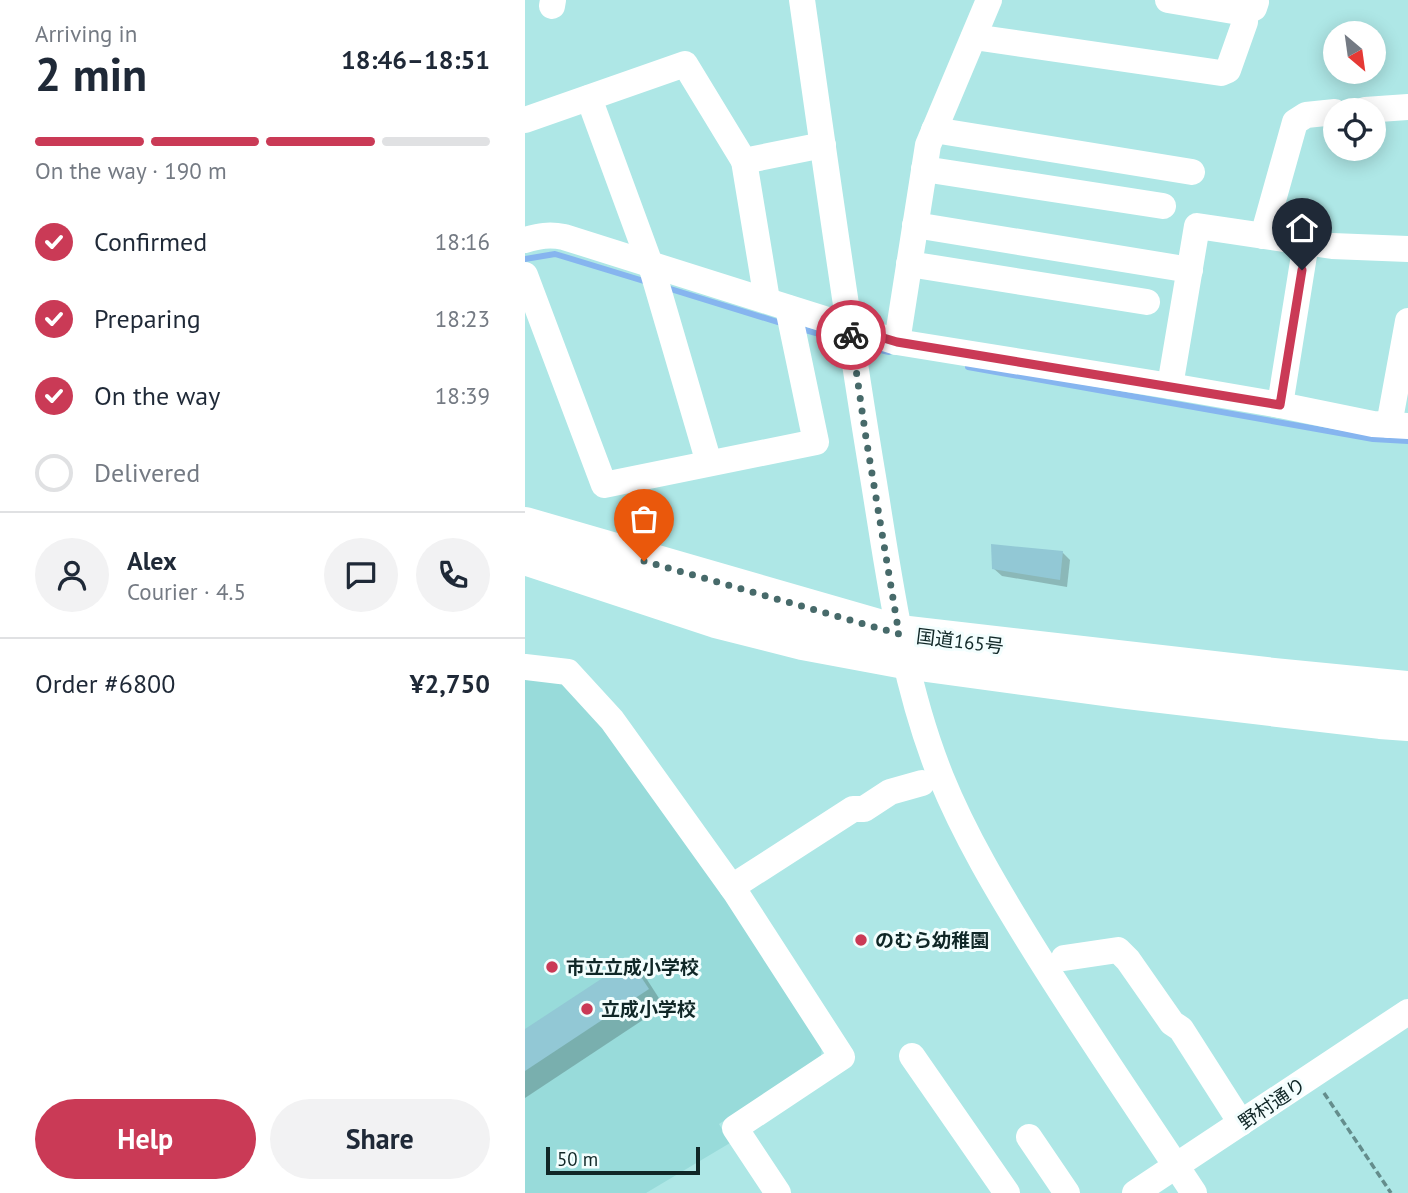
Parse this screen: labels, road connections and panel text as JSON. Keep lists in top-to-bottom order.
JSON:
{
  "streets": {
    "highway": ["国道165号"],
    "street": ["野村通り"]
  },
  "places": ["のむら幼稚園", "市立立成小学校", "立成小学校"],
  "scale_bar": "50 m",
  "north": "bottom right",
  "page": {
    "heading": ["2 min", "Arriving in", "18:46–18:51"],
    "panel": [
      "Alex",
      "Courier · 4.5",
      "Order #6800",
      "¥2,750"
    ],
    "bar": "On the way · 190 m",
    "list": [
      ["Confirmed", "18:16"],
      ["Preparing", "18:23"],
      ["On the way", "18:39"],
      "Delivered"
    ],
    "buttons": ["Help", "Share"],
    "scale": "50 m"
  }
}
